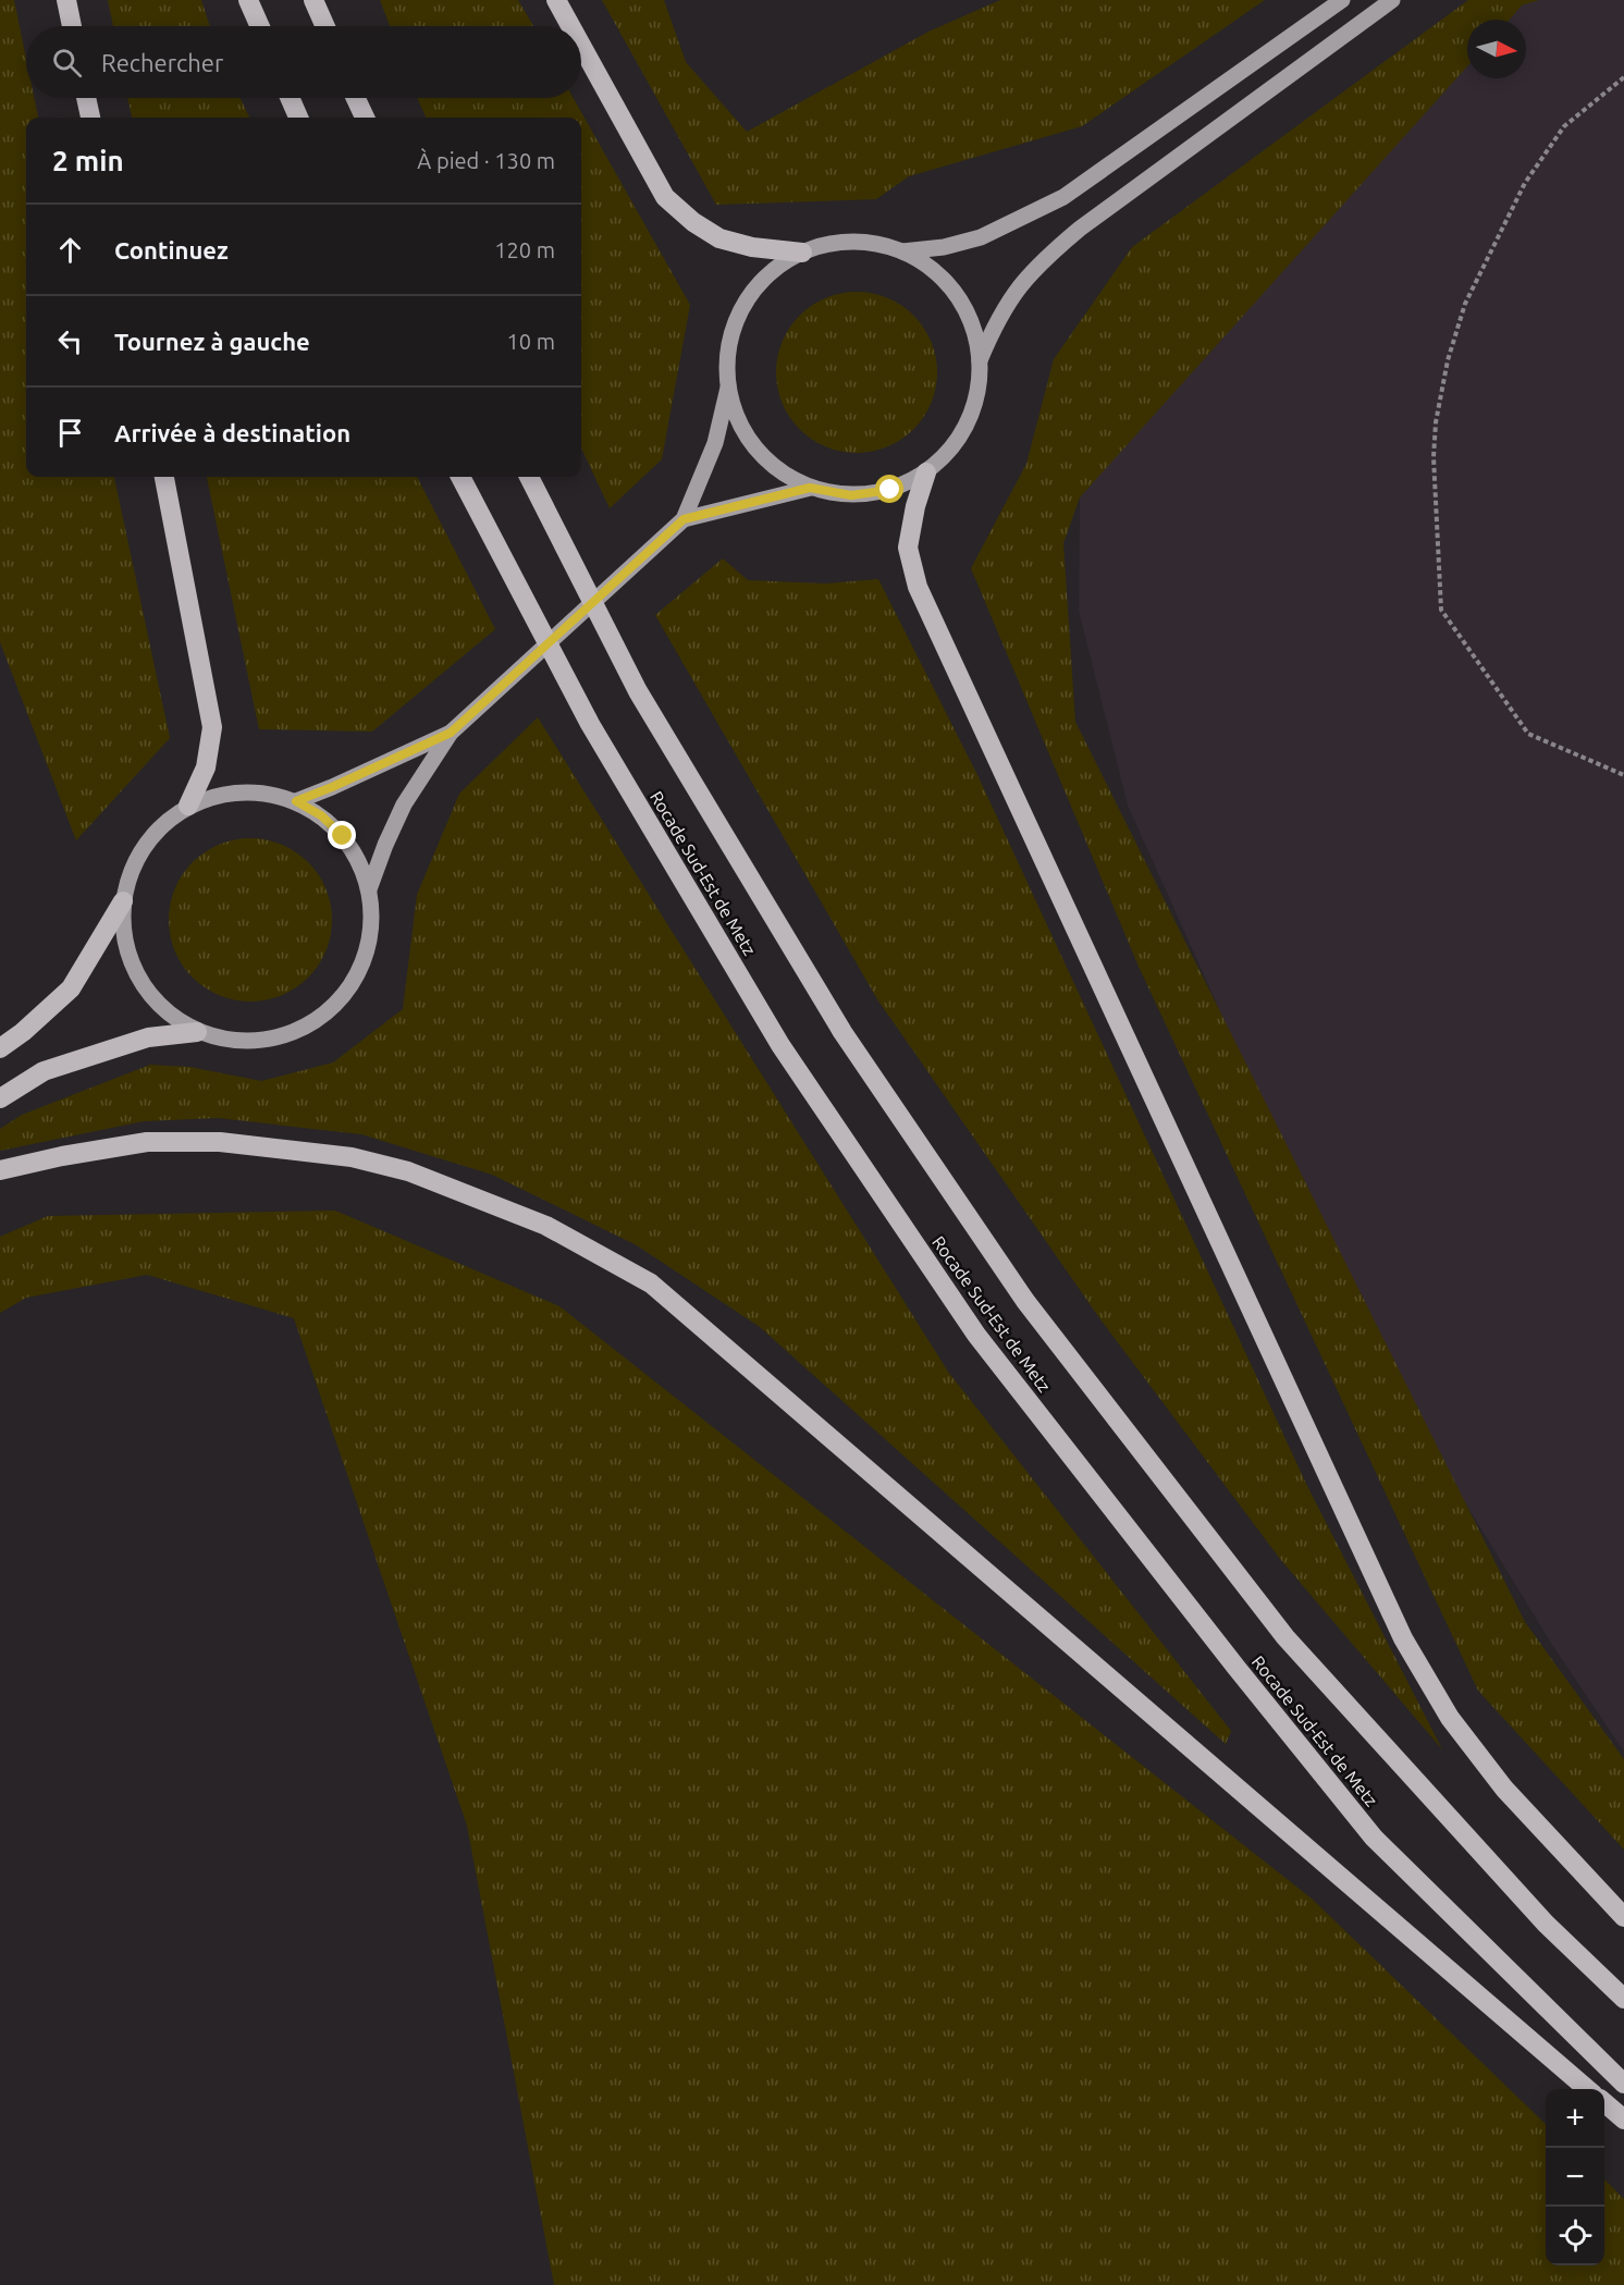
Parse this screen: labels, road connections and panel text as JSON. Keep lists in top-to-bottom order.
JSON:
{
  "streets": {
    "highway": ["Rocade Sud-Est de Metz"]
  },
  "north": "right",
  "page": {
    "search": "Rechercher",
    "heading": ["2 min", "À pied · 130 m"],
    "list": [
      ["Continuez", "120 m"],
      ["Tournez à gauche", "10 m"],
      "Arrivée à destination"
    ],
    "map_buttons": ["+", "−"]
  }
}
